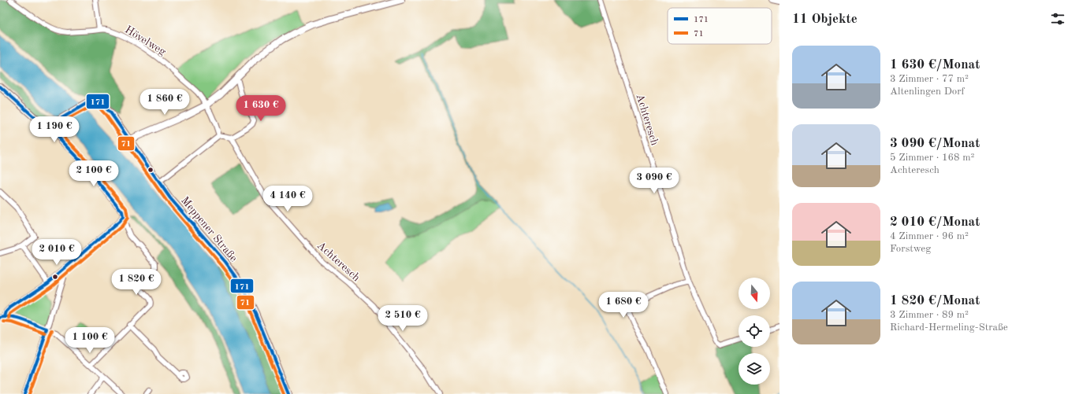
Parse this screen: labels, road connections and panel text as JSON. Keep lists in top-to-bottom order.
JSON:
{
  "streets": {
    "main road": ["Meppener Straße"],
    "street": ["Hövelweg", "Achteresch"]
  },
  "lines": ["transit line 171", "transit line 71"],
  "legend": ["171", "71"],
  "north": "bottom",
  "page": {
    "heading": "11 Objekte",
    "list": [
      {
        "name": "1 630 €/Monat",
        "note": "3 Zimmer · 77 m² · Altenlingen Dorf"
      },
      {
        "name": "3 090 €/Monat",
        "note": "5 Zimmer · 168 m² · Achteresch"
      },
      {
        "name": "2 010 €/Monat",
        "note": "4 Zimmer · 96 m² · Forstweg"
      },
      {
        "name": "1 820 €/Monat",
        "note": "3 Zimmer · 89 m² · Richard-Hermeling-Straße"
      }
    ],
    "price": [
      "1 860 €",
      "1 630 €",
      "1 190 €",
      "2 100 €",
      "3 090 €",
      "4 140 €",
      "2 010 €",
      "1 820 €",
      "1 680 €",
      "2 510 €",
      "1 100 €"
    ]
  }
}
